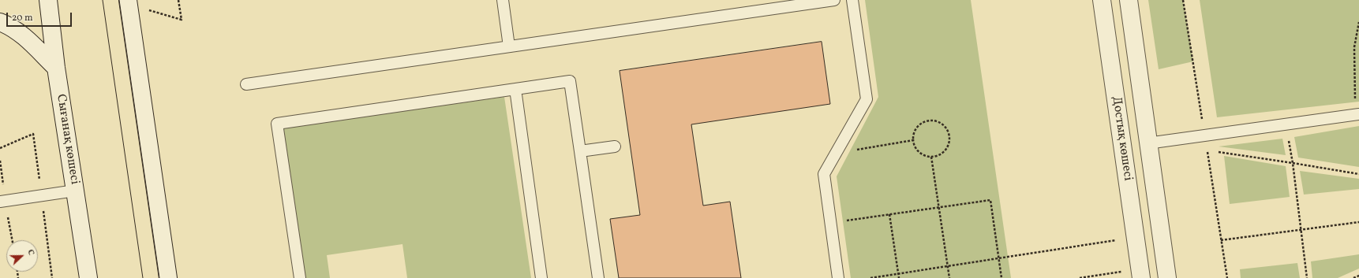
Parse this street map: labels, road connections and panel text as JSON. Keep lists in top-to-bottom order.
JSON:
{
  "streets": {
    "main road": ["Достық көшесі", "Сығанақ көшесі"]
  },
  "scale_bar": "20 m",
  "north": "right"
}
